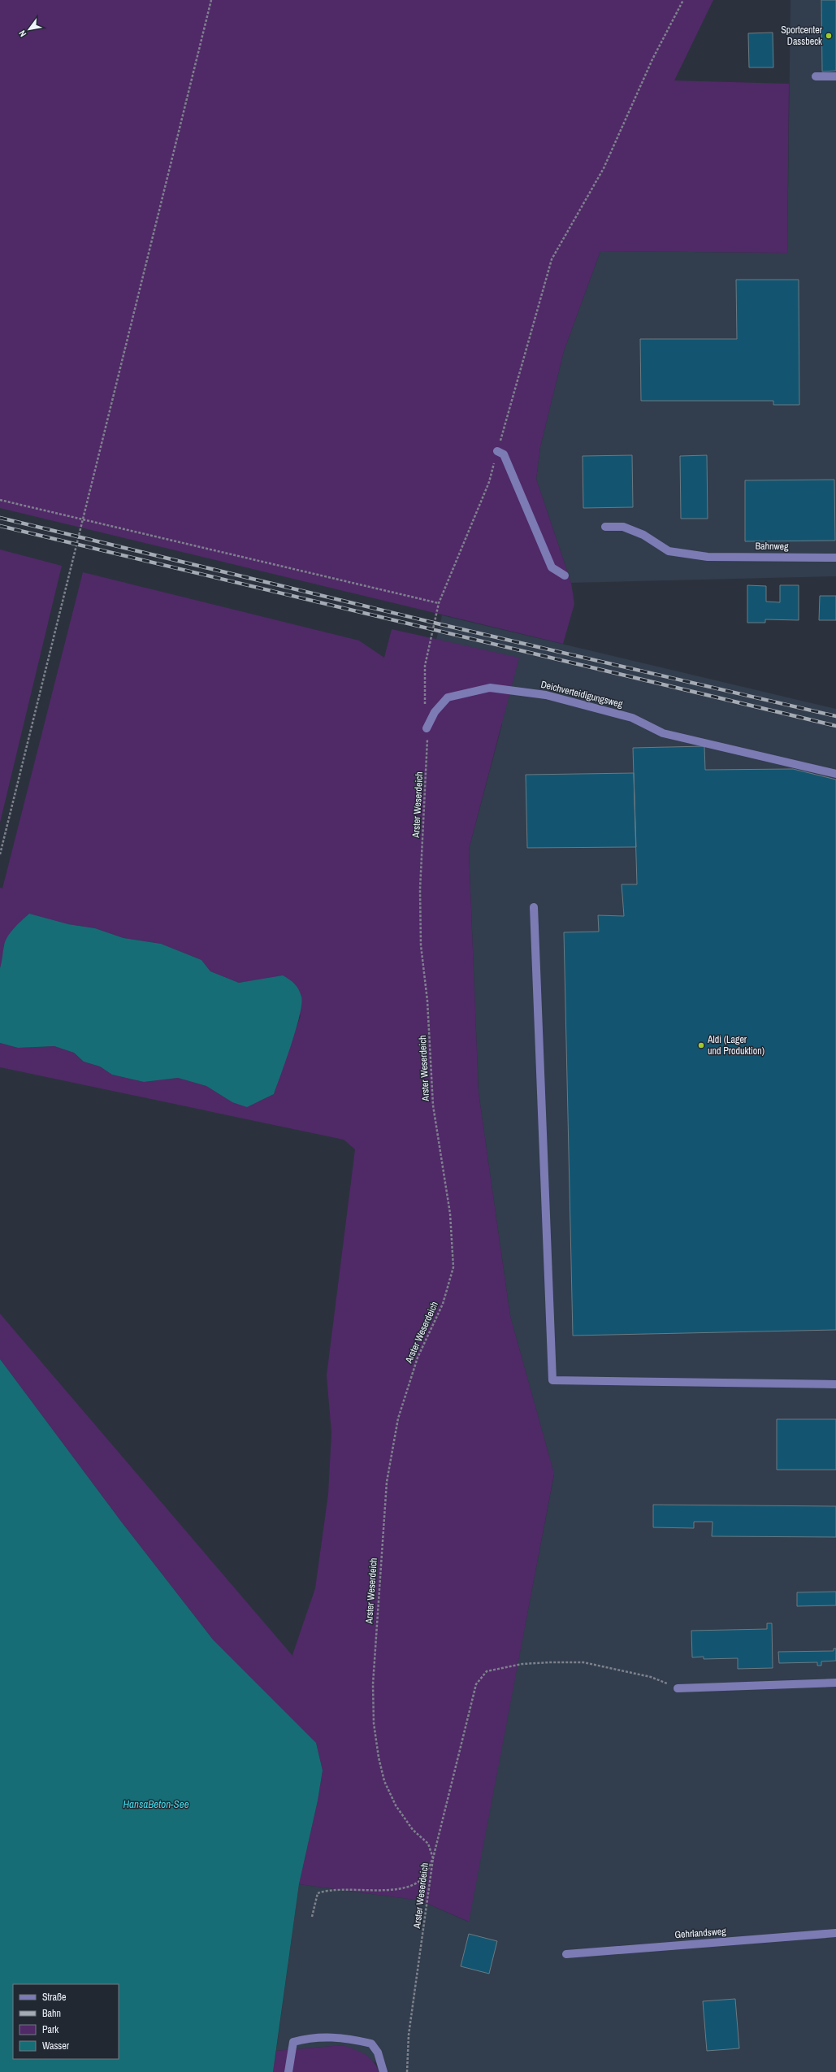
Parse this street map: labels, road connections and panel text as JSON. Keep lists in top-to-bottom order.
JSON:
{
  "streets": {
    "street": ["Bahnweg", "Deichverteidigungsweg", "Gehrlandsweg"],
    "path": ["Arster Weserdeich"]
  },
  "crossings": [
    ["Deichverteidigungsweg", "Arster Weserdeich"]
  ],
  "water": ["HansaBeton-See"],
  "places": ["Sportcenter Dassbeck", "Aldi (Lager und Produktion)"],
  "legend": [
    "Straße",
    "Bahn",
    "Park",
    "Wasser"
  ],
  "north": "bottom left"
}
